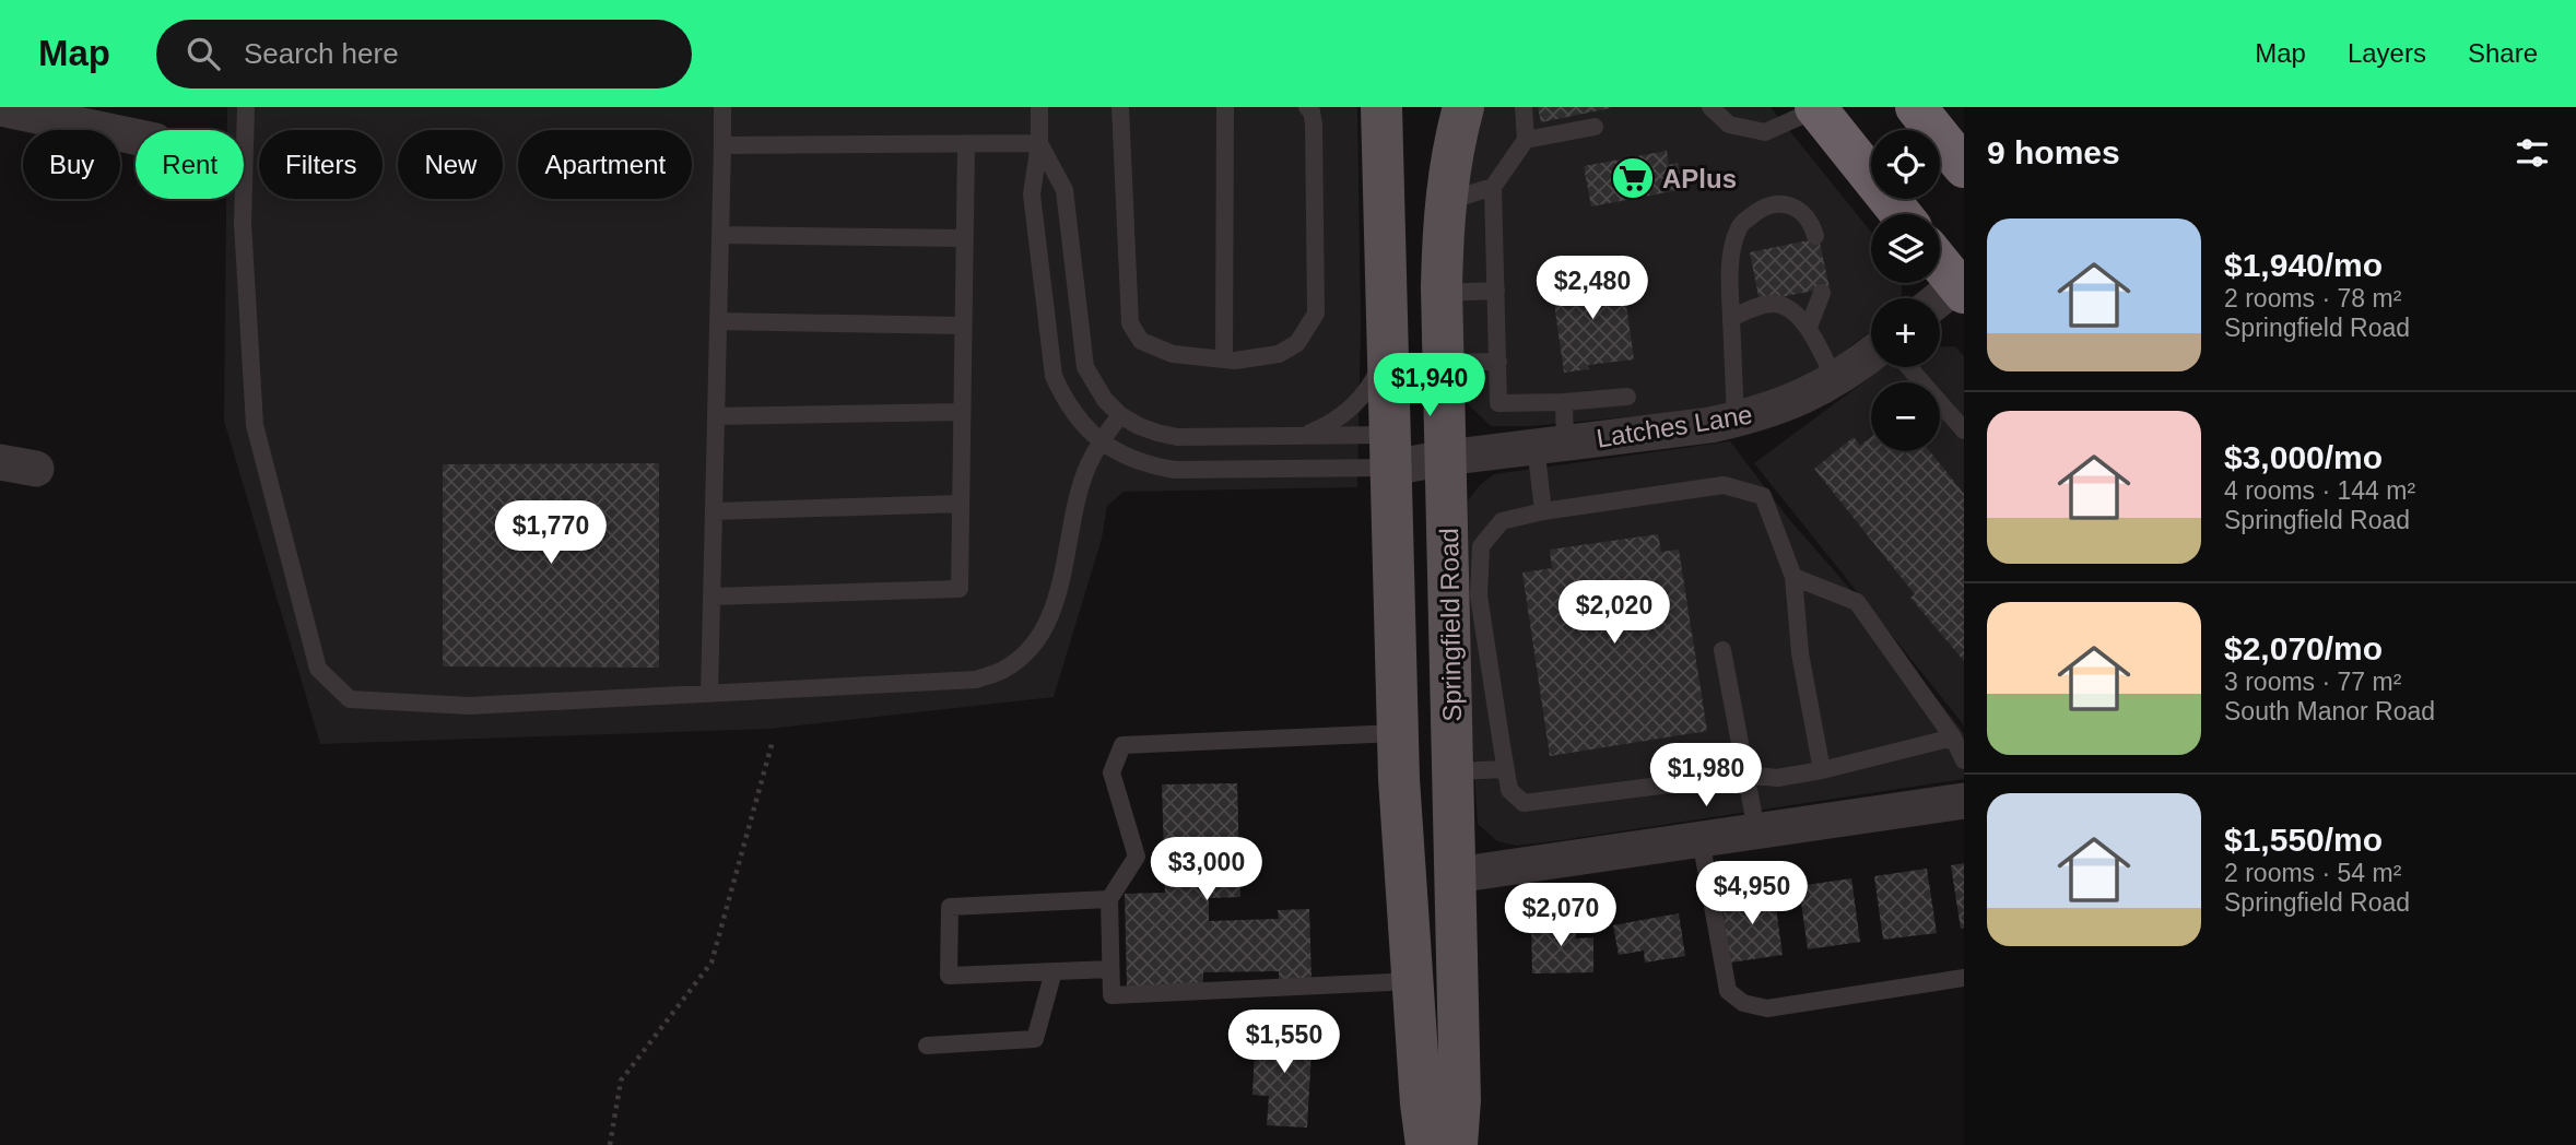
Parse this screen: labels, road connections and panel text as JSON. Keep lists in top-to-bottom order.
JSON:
{
  "streets": {
    "main road": ["Springfield Road"],
    "street": ["Latches Lane"]
  },
  "crossings": [
    ["Latches Lane", "Springfield Road"]
  ],
  "places": {
    "supermarket": ["APlus"]
  },
  "page": {
    "header": "Map",
    "search": "Search here",
    "nav": ["Map", "Layers", "Share"],
    "heading": "9 homes",
    "map_buttons": ["+", "−"],
    "chip": [
      "Buy",
      "Rent",
      "Filters",
      "New",
      "Apartment"
    ],
    "list": [
      {
        "name": "$1,940/mo",
        "note": "2 rooms · 78 m² · Springfield Road"
      },
      {
        "name": "$3,000/mo",
        "note": "4 rooms · 144 m² · Springfield Road"
      },
      {
        "name": "$2,070/mo",
        "note": "3 rooms · 77 m² · South Manor Road"
      },
      {
        "name": "$1,550/mo",
        "note": "2 rooms · 54 m² · Springfield Road"
      }
    ],
    "price": [
      "$2,480",
      "$1,940",
      "$1,770",
      "$2,020",
      "$1,980",
      "$3,000",
      "$4,950",
      "$2,070",
      "$1,550"
    ]
  }
}
